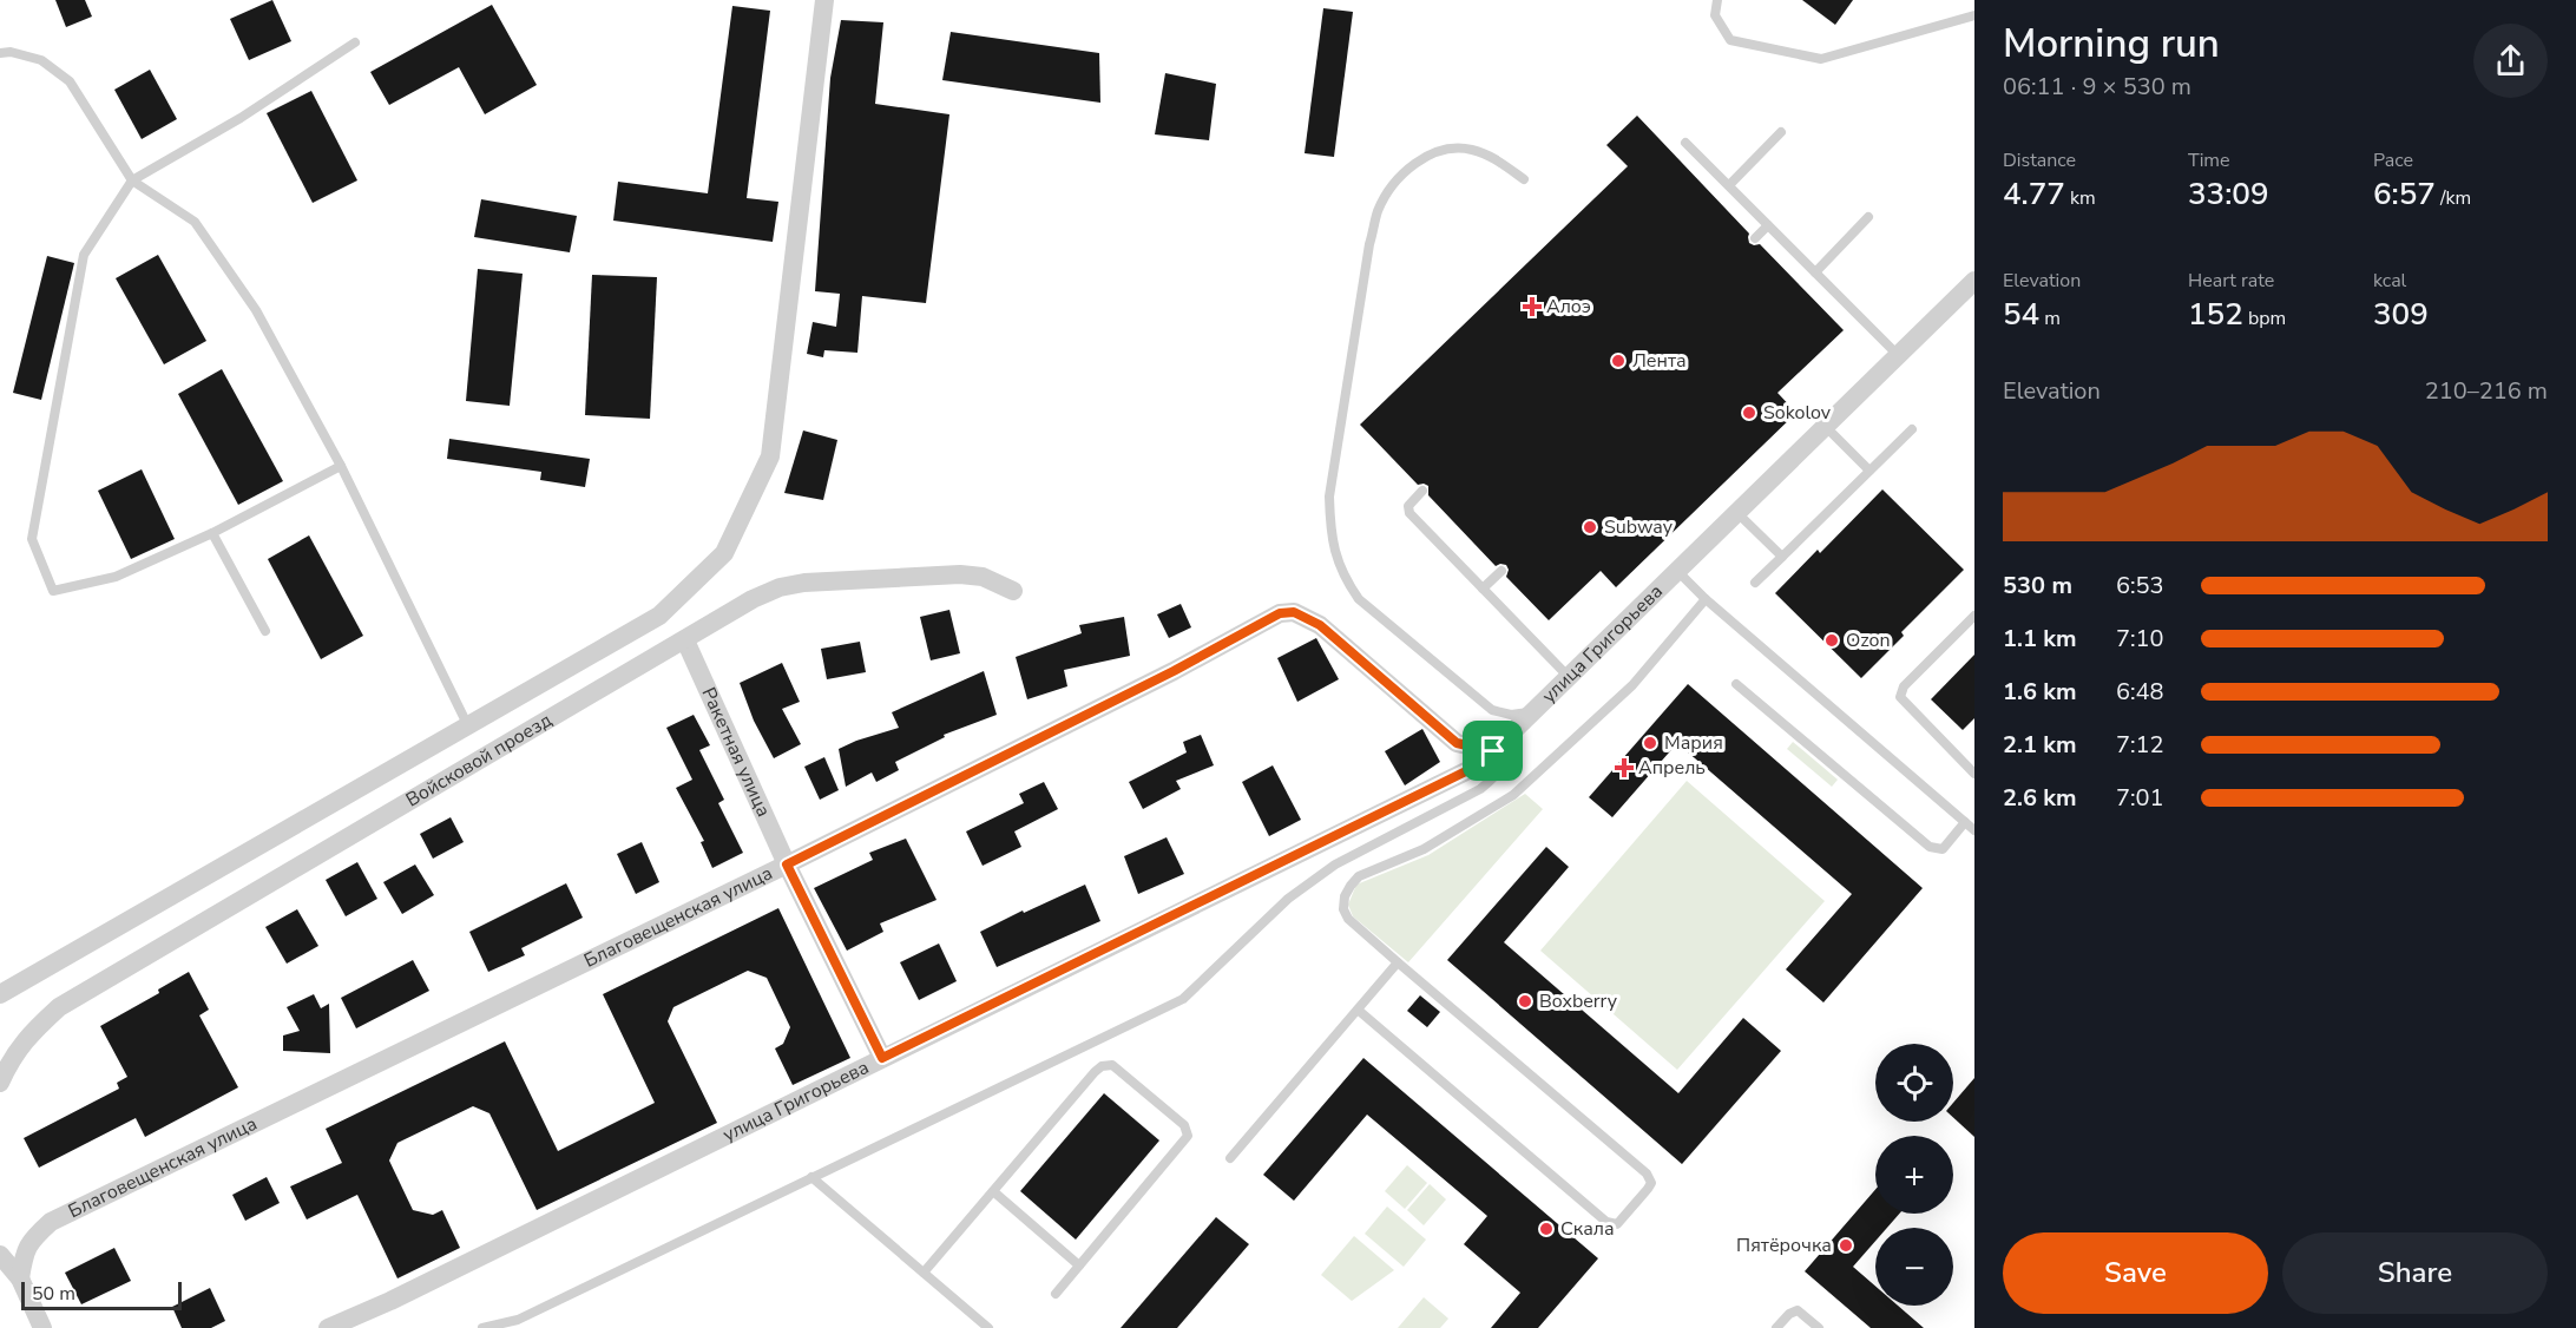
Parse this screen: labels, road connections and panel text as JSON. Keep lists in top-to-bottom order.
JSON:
{
  "streets": {
    "street": [
      "улица Григорьева",
      "Ракетная улица",
      "Войсковой проезд",
      "Благовещенская улица"
    ]
  },
  "crossings": [
    ["улица Григорьева", "Ракетная улица"],
    ["улица Григорьева", "Благовещенская улица"],
    ["Ракетная улица", "Войсковой проезд"],
    ["Ракетная улица", "Благовещенская улица"]
  ],
  "places": {
    "health": ["Алоэ", "Апрель"],
    "other": [
      "Лента",
      "Sokolov",
      "Subway",
      "Ozon",
      "Мария",
      "Boxberry",
      "Скала",
      "Пятёрочка"
    ]
  },
  "scale_bar": "50 m",
  "page": {
    "heading": ["Morning run", "06:11 · 9 × 530 m"],
    "stats": [
      ["Distance", "4.77 km"],
      ["Time", "33:09"],
      ["Pace", "6:57 /km"],
      ["Elevation", "54 m"],
      ["Heart rate", "152 bpm"],
      ["kcal", "309"]
    ],
    "chart": ["Elevation", "210–216 m"],
    "list": [
      {
        "name": "530 m",
        "note": "6:53"
      },
      {
        "name": "1.1 km",
        "note": "7:10"
      },
      {
        "name": "1.6 km",
        "note": "6:48"
      },
      {
        "name": "2.1 km",
        "note": "7:12"
      },
      {
        "name": "2.6 km",
        "note": "7:01"
      }
    ],
    "map_buttons": ["+", "−"],
    "buttons": ["Save", "Share"],
    "scale": "50 m"
  }
}
